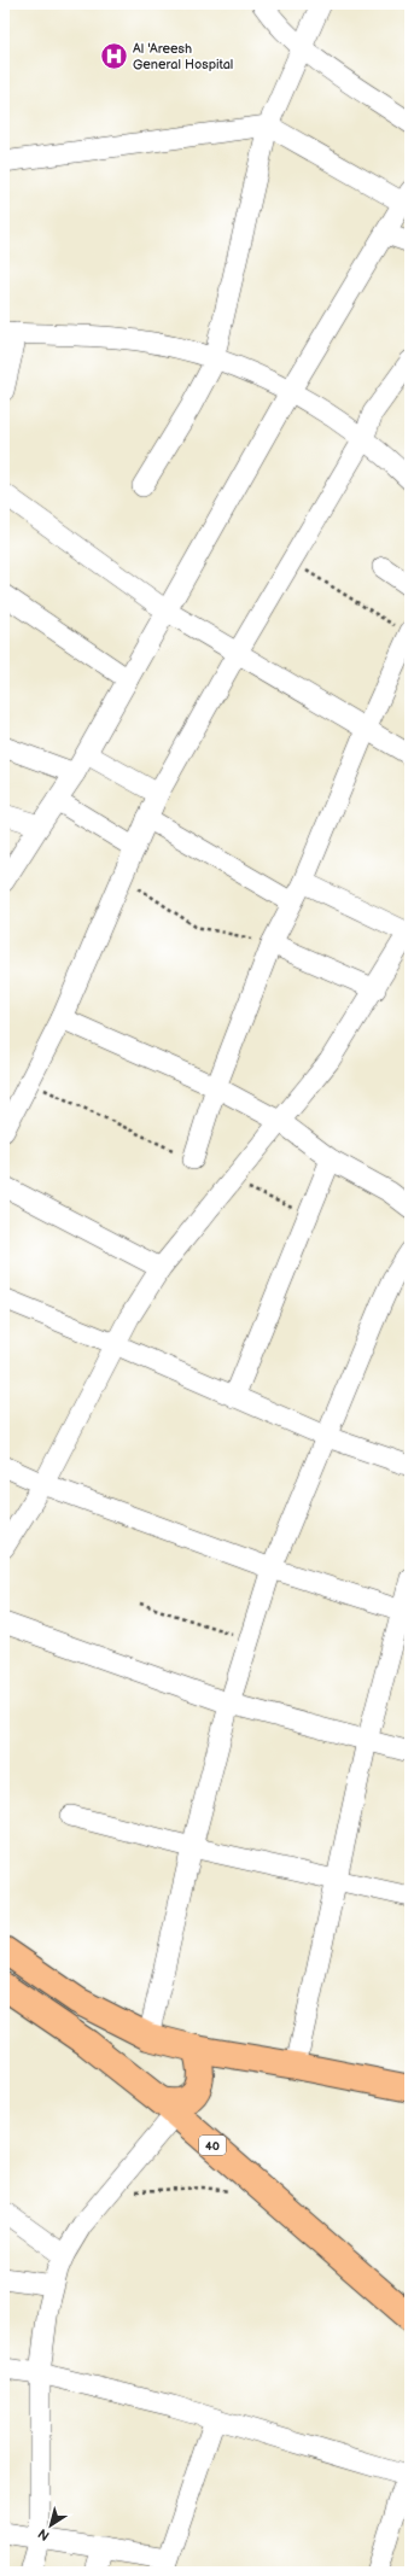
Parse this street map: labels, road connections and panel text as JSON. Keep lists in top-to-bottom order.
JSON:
{
  "streets": {
    "highway": ["40"]
  },
  "places": {
    "hospital": ["Al 'Areesh General Hospital"]
  },
  "north": "bottom left"
}
